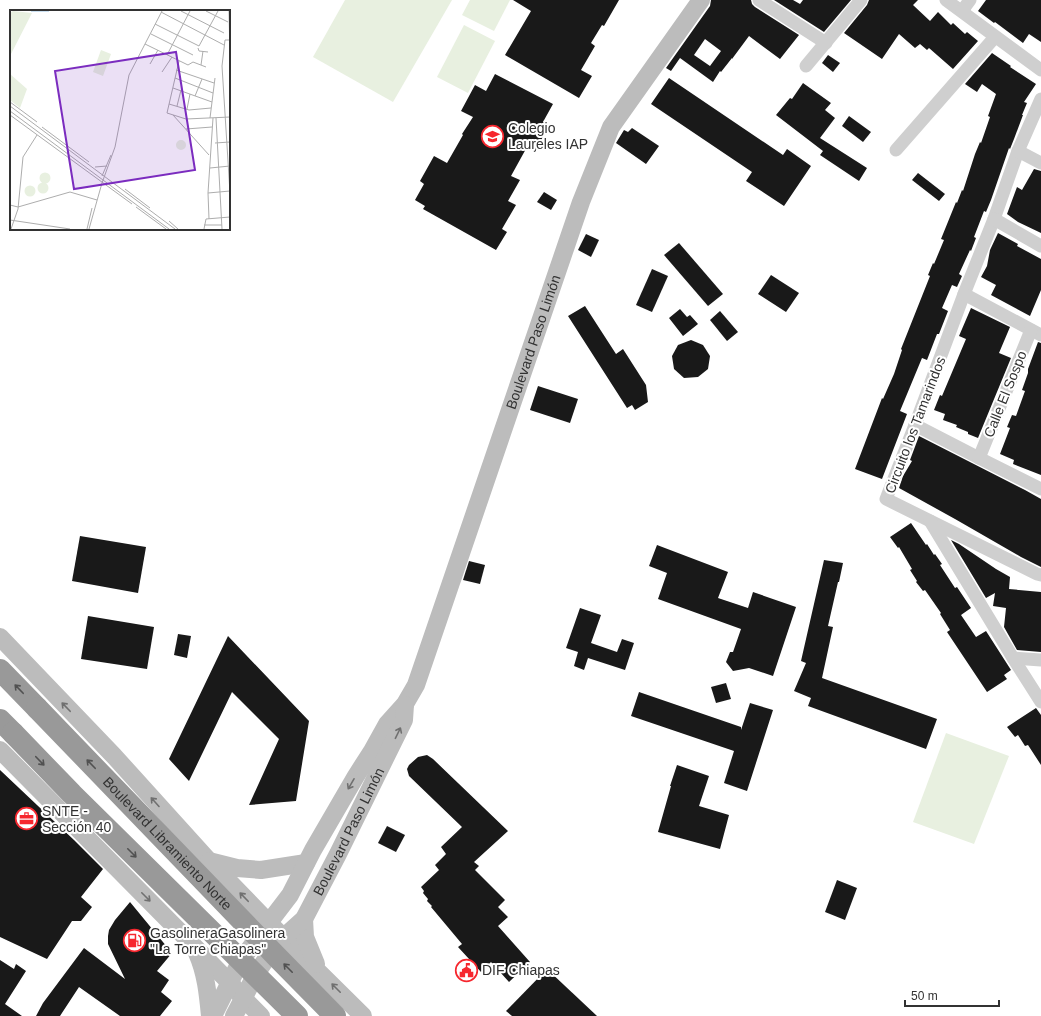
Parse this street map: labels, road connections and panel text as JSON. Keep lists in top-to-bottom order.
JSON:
{
  "streets": {
    "highway": ["Boulevard Libramiento Norte"],
    "main road": ["Boulevard Paso Limón"],
    "street": ["Calle El Sospo", "Circuito los Tamarindos"]
  },
  "places": {
    "school or university": ["Colegio Laureles IAP"],
    "office": ["SNTE - Sección 40"],
    "fuel station": ["GasolineraGasolinera \"La Torre Chiapas\""],
    "public building": ["DIF Chiapas"]
  },
  "scale_bar": "50 m"
}
